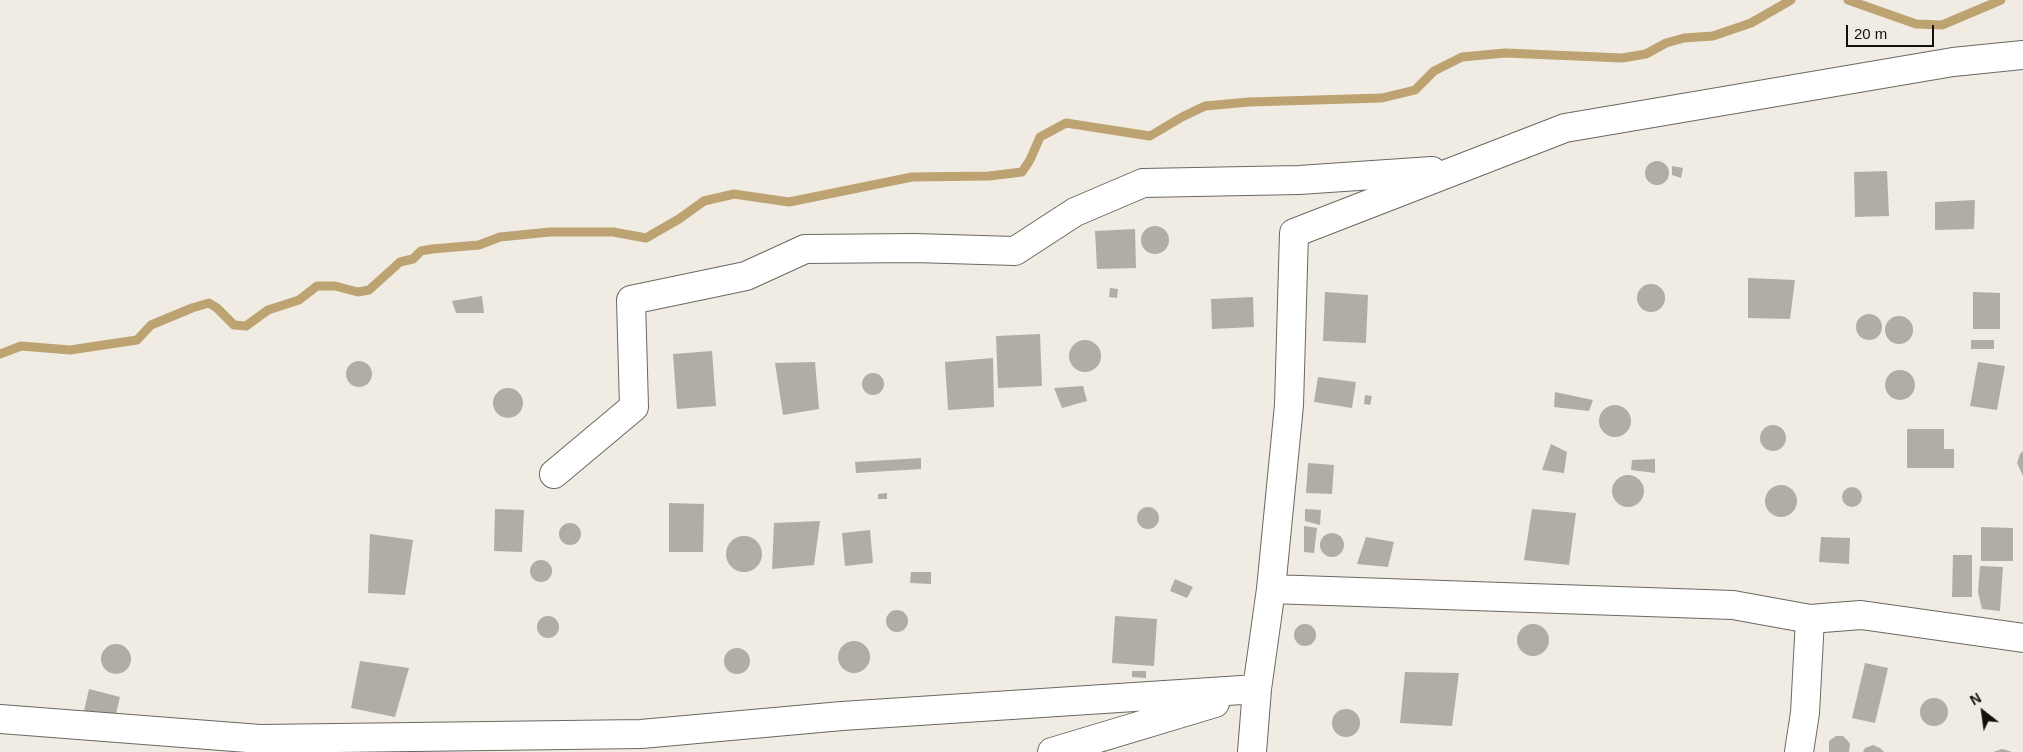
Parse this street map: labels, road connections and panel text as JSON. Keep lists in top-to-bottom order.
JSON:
{
  "scale_bar": "20 m",
  "north": "top left"
}
